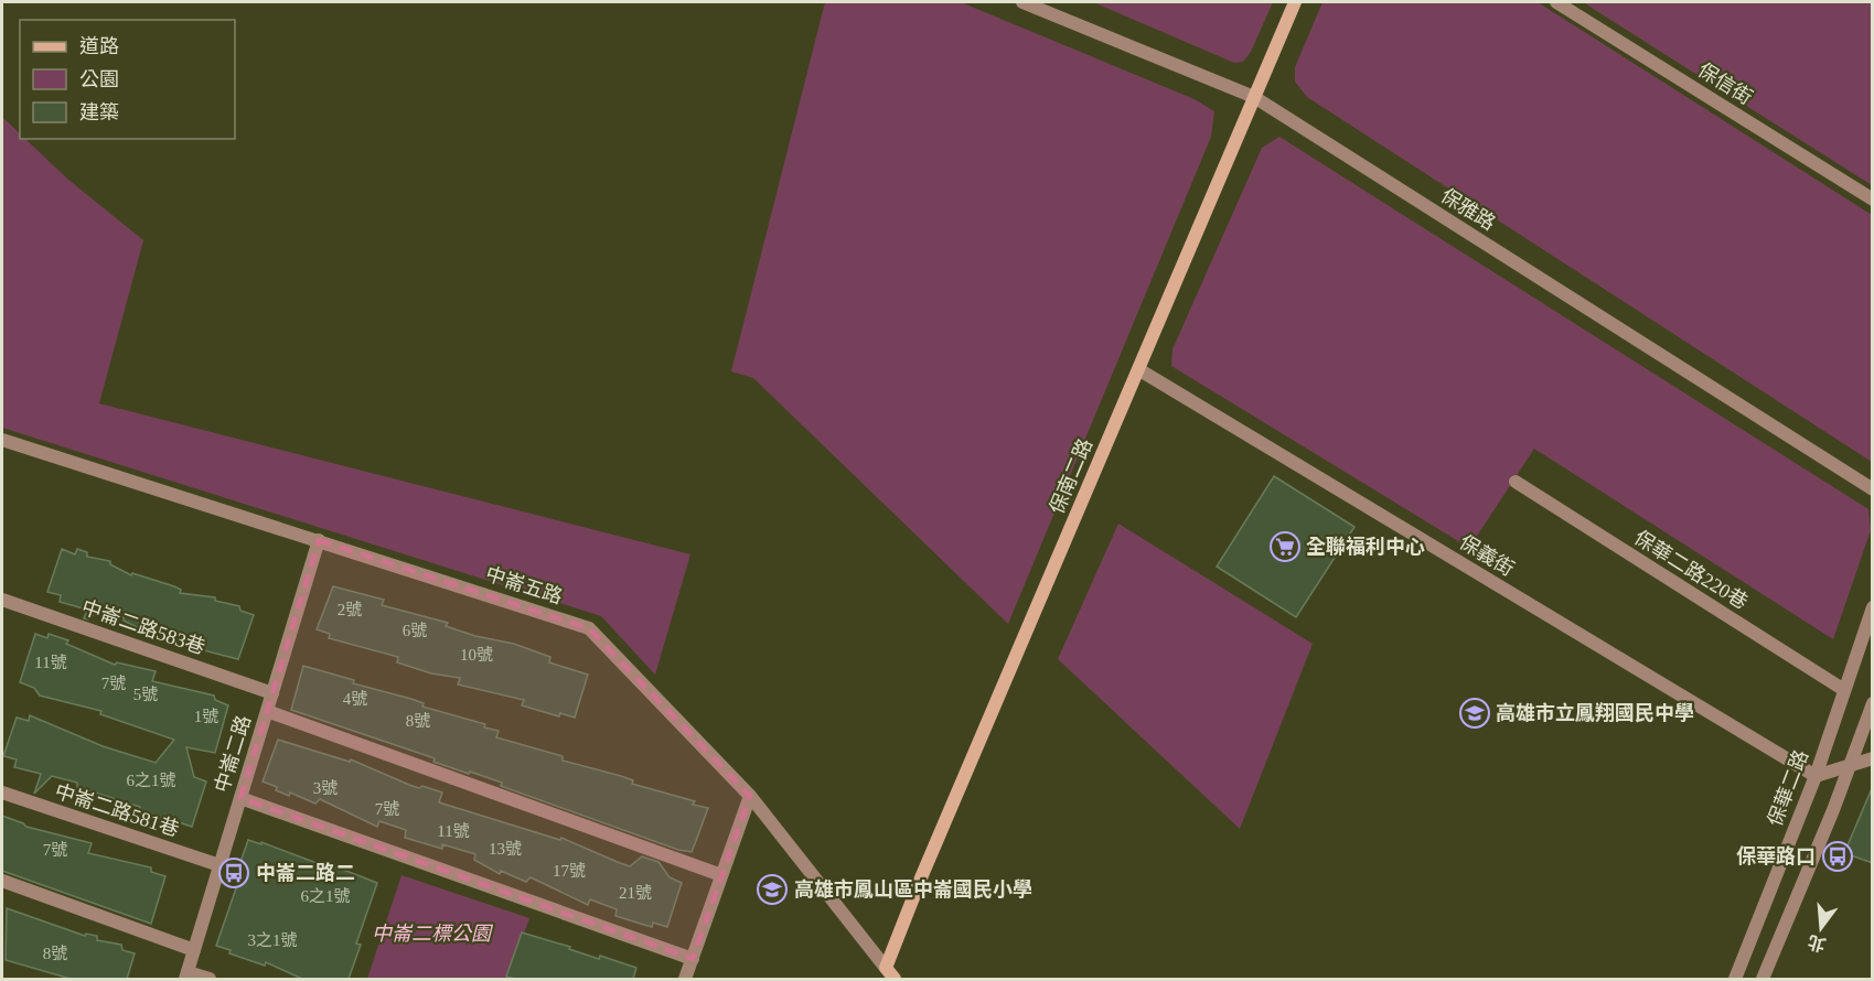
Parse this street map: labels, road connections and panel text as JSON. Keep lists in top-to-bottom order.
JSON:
{
  "streets": {
    "street": [
      "保信街",
      "保雅路",
      "保南二路",
      "保義街",
      "保華二路220巷",
      "中崙五路",
      "中崙二路583巷",
      "中崙二路",
      "保華二路",
      "中崙二路581巷"
    ]
  },
  "crossings": [
    ["保雅路", "保南二路"],
    ["保南二路", "保義街"],
    ["保南二路", "中崙五路"],
    ["保義街", "保華二路"],
    ["保華二路220巷", "保華二路"],
    ["中崙五路", "中崙二路"],
    ["中崙二路583巷", "中崙二路"],
    ["中崙二路", "中崙二路581巷"]
  ],
  "parks": ["中崙二標公園"],
  "places": {
    "supermarket": ["全聯福利中心"],
    "school or university": ["高雄市立鳳翔國民中學", "高雄市鳳山區中崙國民小學"],
    "bus stop": ["保華路口", "中崙二路二"]
  },
  "house_numbers": [
    "2號",
    "6號",
    "10號",
    "11號",
    "7號",
    "5號",
    "4號",
    "1號",
    "8號",
    "6之1號",
    "3號",
    "7號",
    "11號",
    "13號",
    "7號",
    "17號",
    "21號",
    "6之1號",
    "3之1號",
    "8號"
  ],
  "legend": ["道路", "公園", "建築"],
  "north": "bottom"
}
